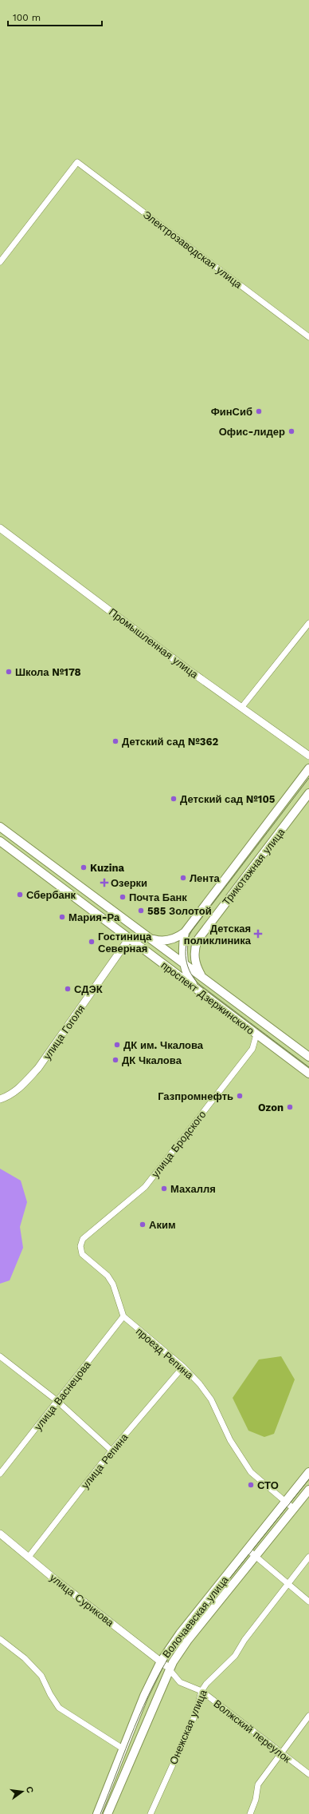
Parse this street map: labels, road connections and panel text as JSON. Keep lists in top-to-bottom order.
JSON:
{
  "streets": {
    "main road": ["Трикотажная улица", "проспект Дзержинского", "Волочаевская улица"],
    "street": [
      "Электрозаводская улица",
      "Промышленная улица",
      "улица Гоголя",
      "улица Бродского",
      "проезд Репина",
      "улица Васнецова",
      "улица Репина",
      "улица Сурикова",
      "Онежская улица",
      "Волжский переулок"
    ]
  },
  "crossings": [
    ["проспект Дзержинского", "улица Гоголя"],
    ["проспект Дзержинского", "улица Бродского"],
    ["улица Бродского", "проезд Репина"],
    ["улица Бродского", "улица Васнецова"],
    ["проезд Репина", "улица Васнецова"],
    ["проезд Репина", "улица Репина"],
    ["проезд Репина", "Волочаевская улица"],
    ["улица Репина", "улица Сурикова"],
    ["улица Сурикова", "Волочаевская улица"],
    ["улица Сурикова", "Волжский переулок"],
    ["Волочаевская улица", "Волжский переулок"],
    ["Онежская улица", "Волжский переулок"]
  ],
  "places": {
    "other": [
      "ФинСиб",
      "Офис-лидер",
      "Школа №178",
      "Детский сад №362",
      "Детский сад №105",
      "Kuzina",
      "Лента",
      "Сбербанк",
      "Почта Банк",
      "585 Золотой",
      "Мария-Ра",
      "Гостиница Северная",
      "СДЭК",
      "ДК им. Чкалова",
      "ДК Чкалова",
      "Газпромнефть",
      "Ozon",
      "Махалля",
      "Аким",
      "СТО"
    ],
    "health": ["Озерки", "Детская поликлиника"]
  },
  "scale_bar": "100 m",
  "north": "right"
}
